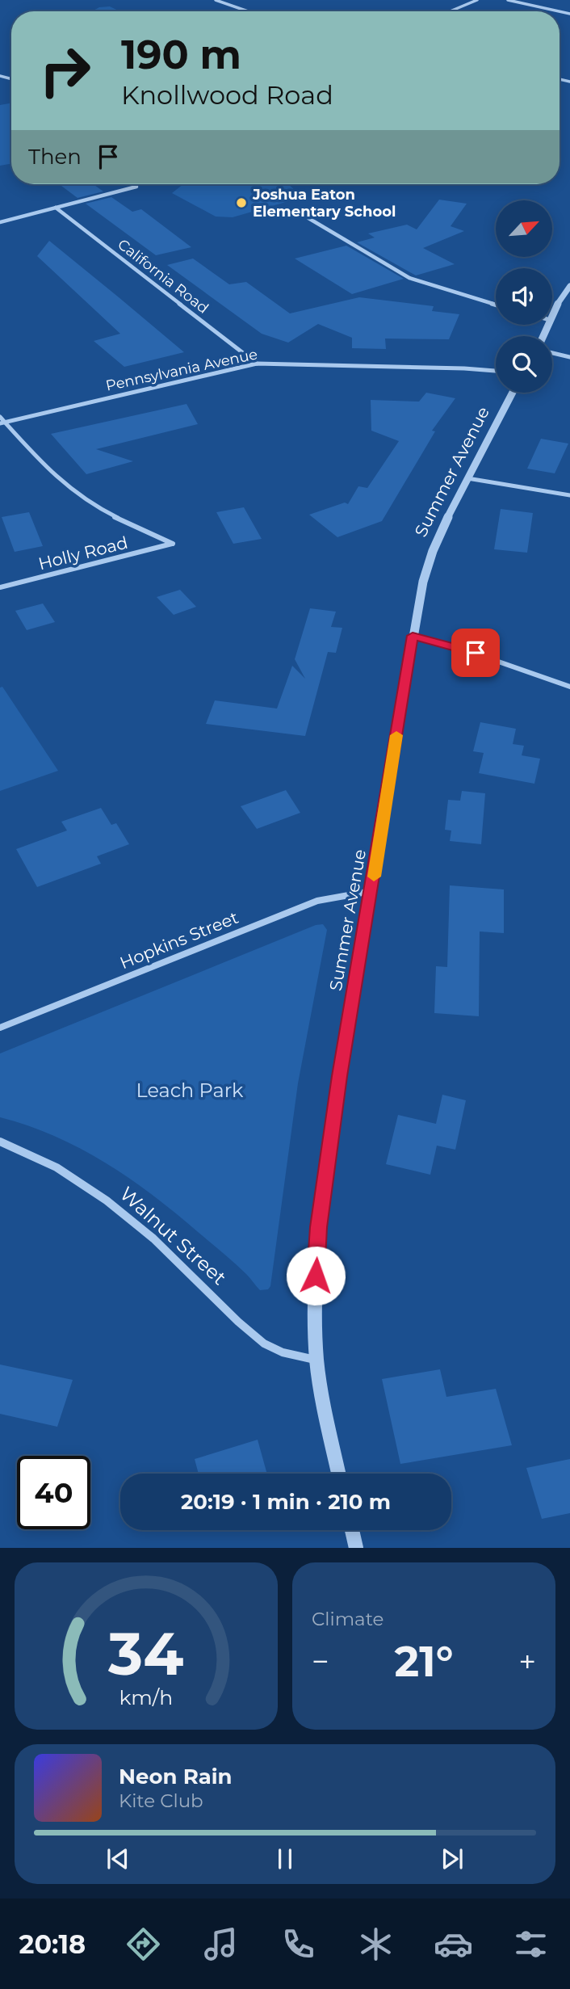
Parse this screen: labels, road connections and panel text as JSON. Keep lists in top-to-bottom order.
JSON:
{
  "streets": {
    "street": [
      "California Road",
      "Pennsylvania Avenue",
      "Summer Avenue",
      "Holly Road",
      "Hopkins Street",
      "Walnut Street"
    ]
  },
  "crossings": [
    ["California Road", "Pennsylvania Avenue"],
    ["Pennsylvania Avenue", "Holly Road"],
    ["Summer Avenue", "Hopkins Street"],
    ["Summer Avenue", "Walnut Street"]
  ],
  "parks": ["Leach Park"],
  "places": ["Joshua Eaton Elementary School"],
  "north": "top right",
  "page": {
    "turn": ["190 m", "Knollwood Road"],
    "then": "Then",
    "limit": "40",
    "trip": "20:19 · 1 min · 210 m",
    "tile": "Climate",
    "heat": ["−", "21°", "+"],
    "song": ["Neon Rain", "Kite Club"],
    "tabs": "20:18",
    "gauge": ["34", "km/h"]
  }
}
